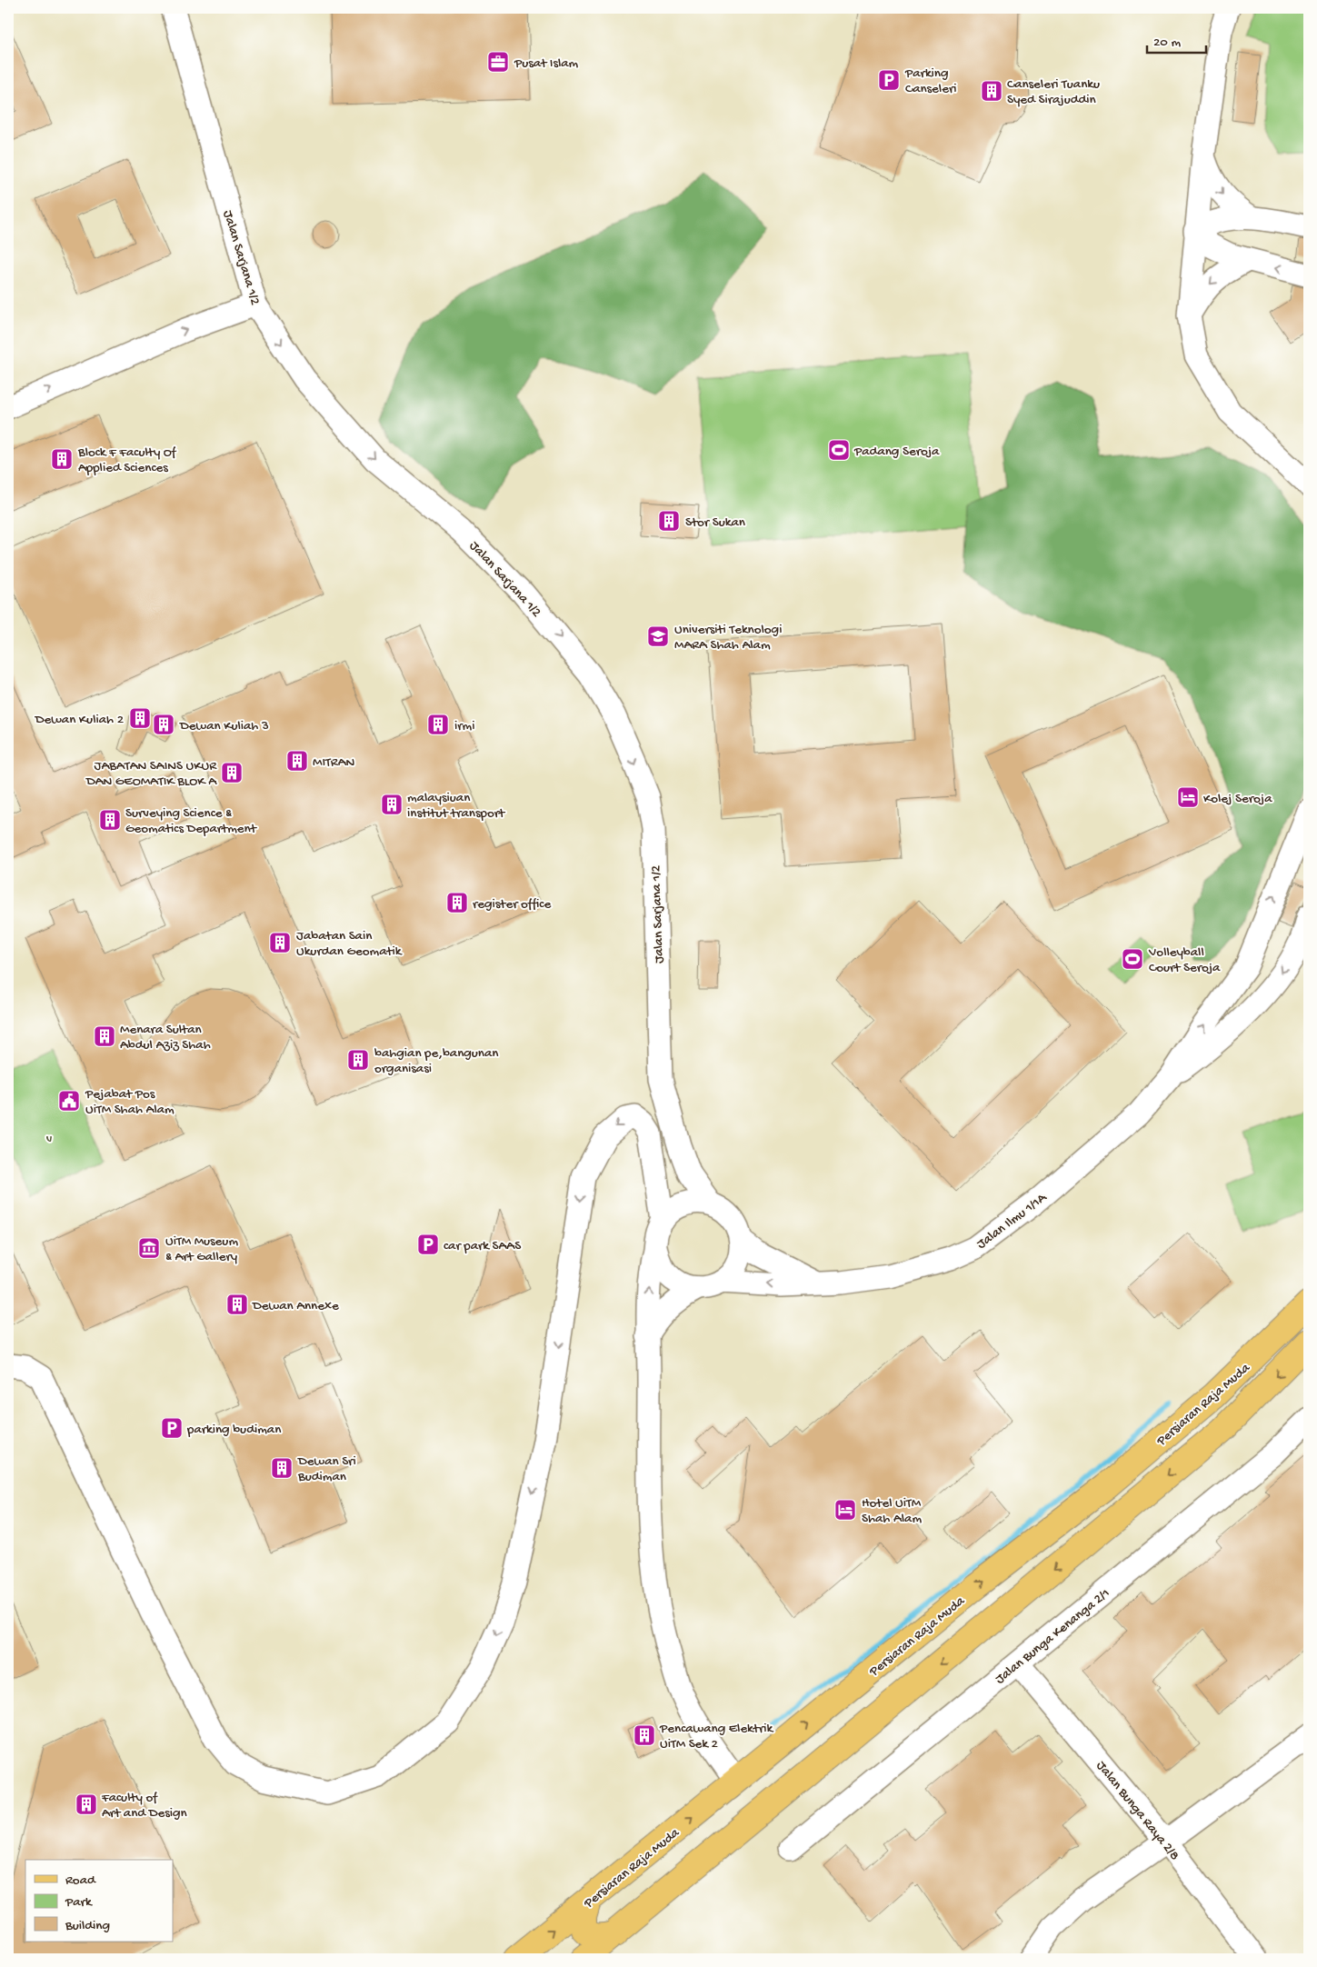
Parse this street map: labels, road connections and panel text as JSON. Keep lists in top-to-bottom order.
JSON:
{
  "streets": {
    "main road": ["Persiaran Raja Muda"],
    "street": [
      "Jalan Sarjana 1/2",
      "Jalan Ilmu 1/1A",
      "Jalan Bunga Kenanga 2/1",
      "Jalan Bunga Raya 2/8"
    ]
  },
  "crossings": [
    ["Jalan Sarjana 1/2", "Jalan Ilmu 1/1A"],
    ["Jalan Bunga Kenanga 2/1", "Jalan Bunga Raya 2/8"]
  ],
  "one_way": ["Jalan Sarjana 1/2"],
  "parks": ["v"],
  "places": {
    "office": ["Pusat Islam"],
    "parking": ["Parking Canseleri", "car park SAAS", "parking budiman"],
    "building": [
      "Canseleri Tuanku Syed Sirajuddin",
      "Block F Faculty Of Applied Sciences",
      "Stor Sukan",
      "Dewan Kuliah 2",
      "Dewan Kuliah 3",
      "irmi",
      "MITRAN",
      "JABATAN SAINS UKUR DAN GEOMATIK BLOK A",
      "malaysiuan institut transport",
      "Surveying Science & Geomatics Department",
      "register office",
      "Jabatan Sain Ukurdan Geomatik",
      "Menara Sultan Abdul Aziz Shah",
      "bahgian pe,bangunan organisasi",
      "Dewan Annexe",
      "Dewan Sri Budiman",
      "Pencawang Elektrik UiTM Sek 2",
      "Faculty of Art and Design"
    ],
    "sports": ["Padang Seroja", "Volleyball Court Seroja"],
    "school or university": ["Universiti Teknologi MARA Shah Alam"],
    "hotel": ["Kolej Seroja", "Hotel UiTM Shah Alam"],
    "public building": ["Pejabat Pos UiTM Shah Alam"],
    "museum": ["UiTM Museum & Art Gallery"]
  },
  "legend": ["Road", "Park", "Building"],
  "scale_bar": "20 m"
}
